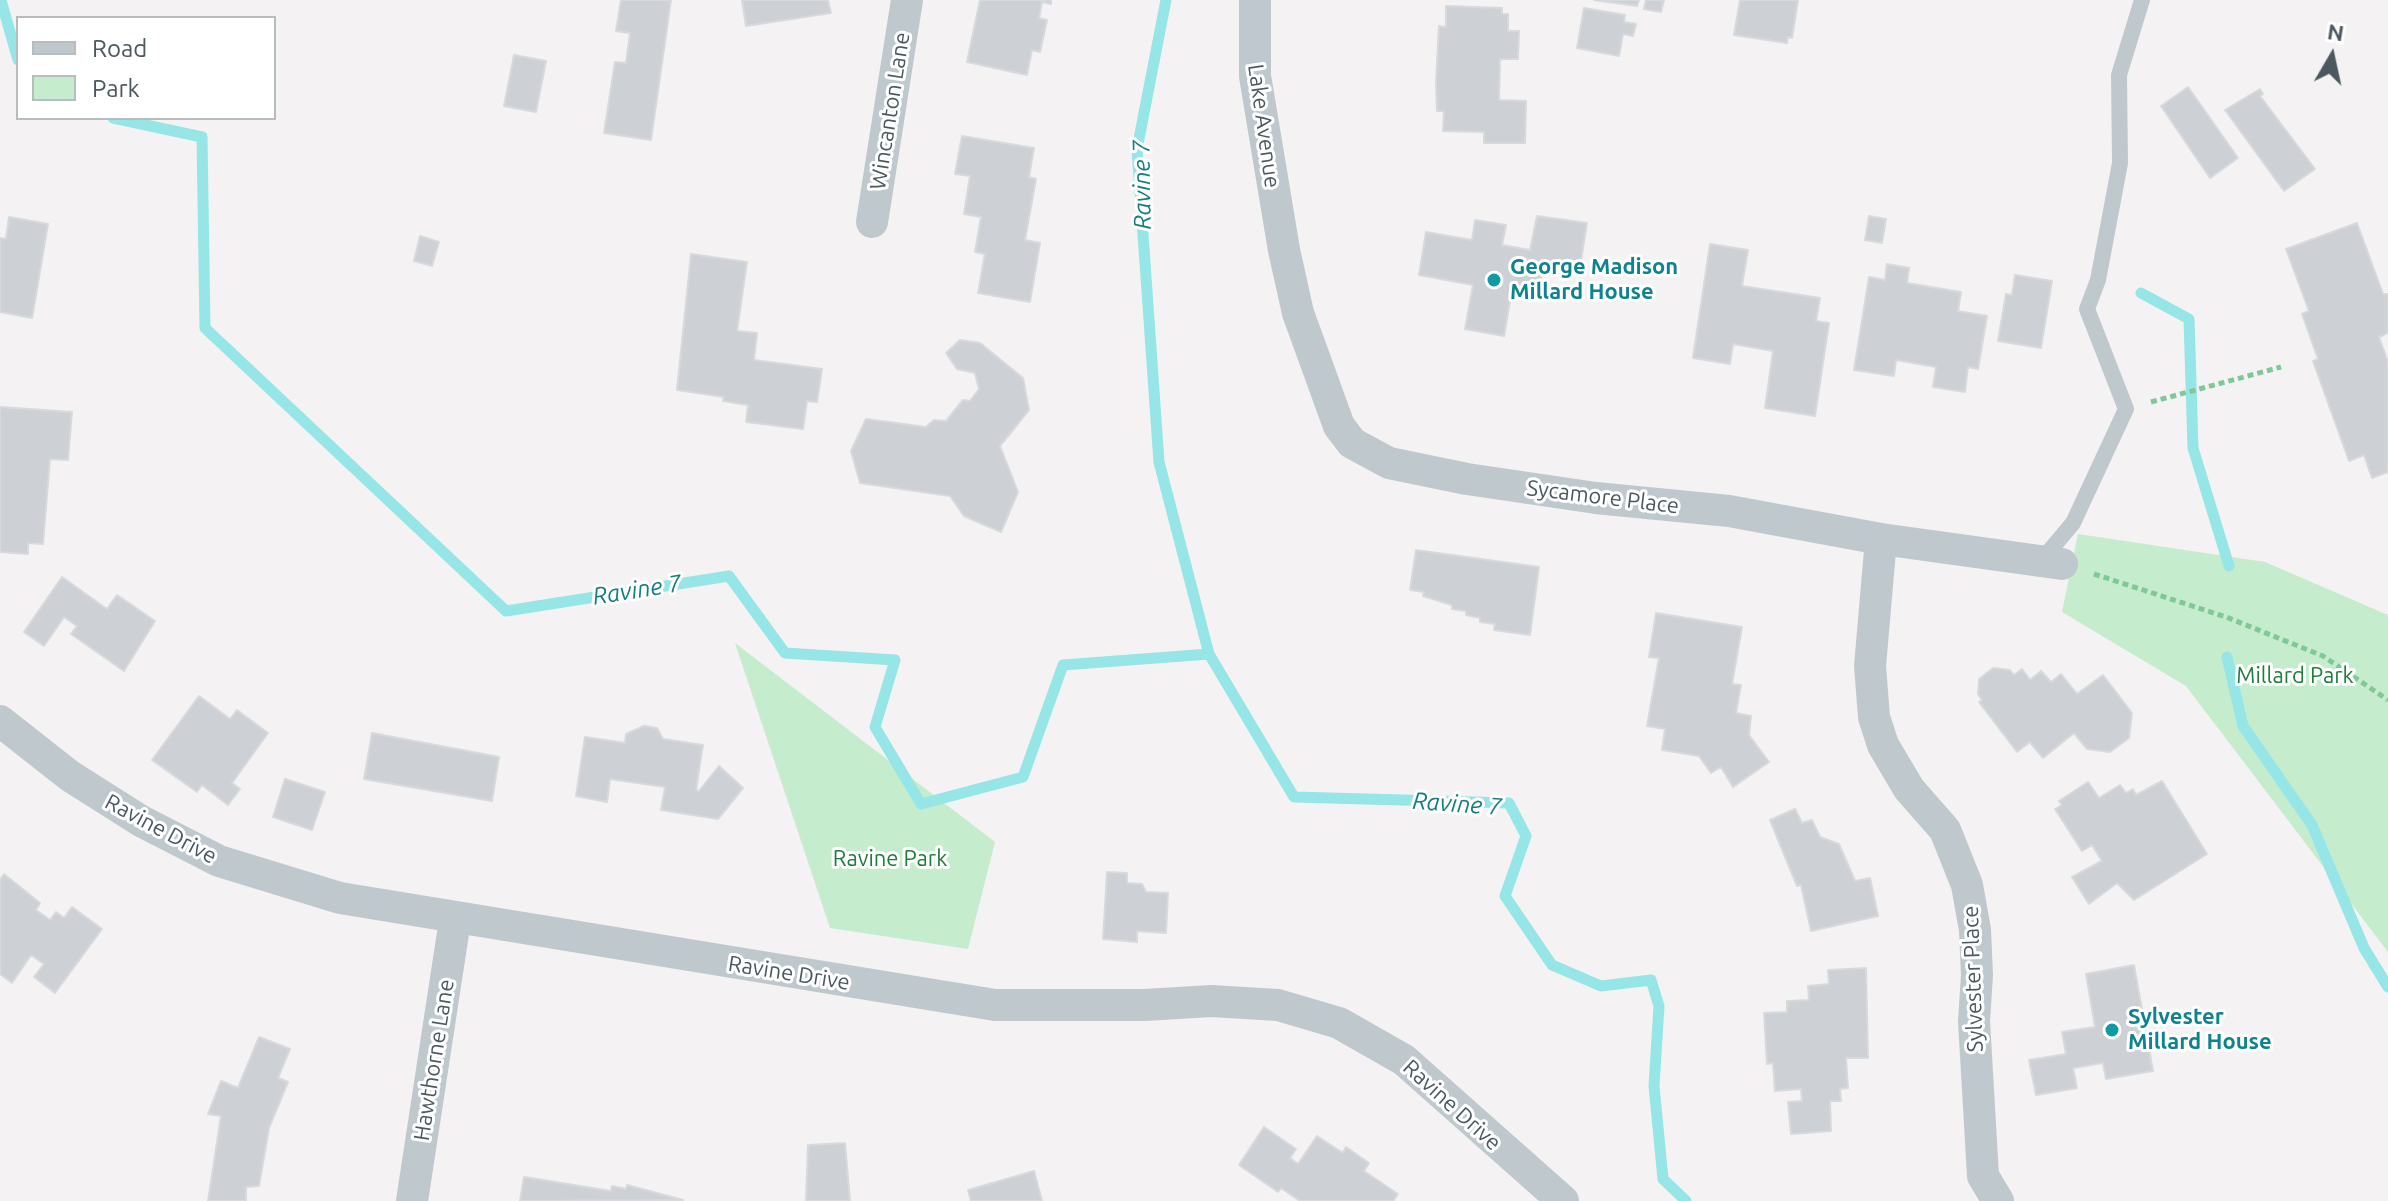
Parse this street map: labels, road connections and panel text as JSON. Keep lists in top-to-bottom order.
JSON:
{
  "streets": {
    "street": [
      "Wincanton Lane",
      "Lake Avenue",
      "Sycamore Place",
      "Ravine Drive",
      "Sylvester Place",
      "Hawthorne Lane"
    ]
  },
  "crossings": [
    ["Lake Avenue", "Sycamore Place"],
    ["Sycamore Place", "Sylvester Place"],
    ["Ravine Drive", "Hawthorne Lane"]
  ],
  "water": ["Ravine 7"],
  "parks": ["Millard Park", "Ravine Park"],
  "places": ["George Madison Millard House", "Sylvester Millard House"],
  "legend": ["Road", "Park"],
  "north": "top"
}
